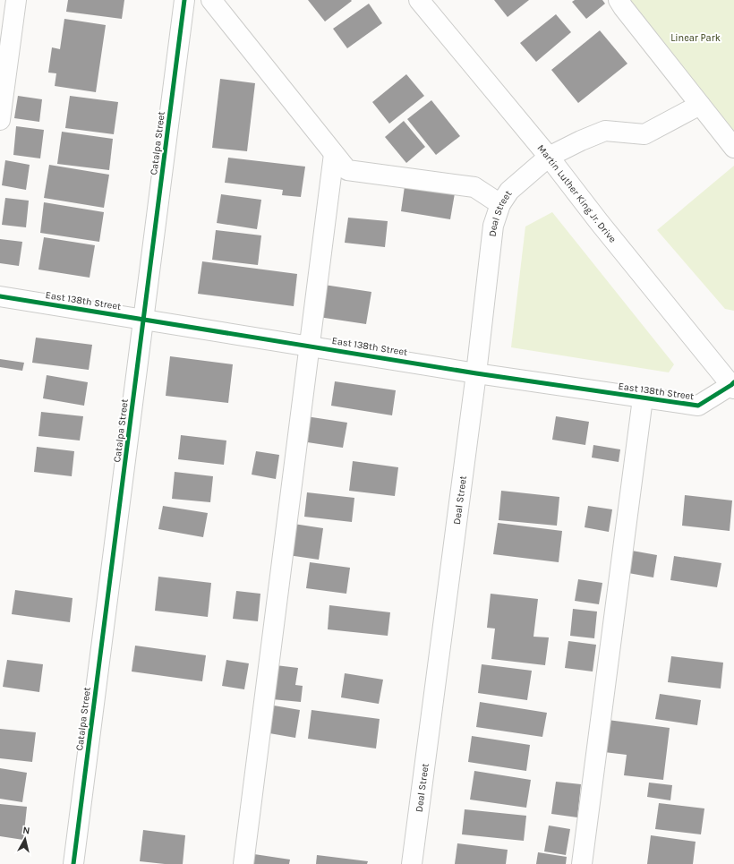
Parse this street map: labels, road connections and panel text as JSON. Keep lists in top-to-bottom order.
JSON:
{
  "streets": {
    "street": [
      "Catalpa Street",
      "Martin Luther King Jr. Drive",
      "Deal Street",
      "East 138th Street"
    ]
  },
  "crossings": [
    ["Catalpa Street", "East 138th Street"],
    ["Martin Luther King Jr. Drive", "Deal Street"],
    ["Martin Luther King Jr. Drive", "East 138th Street"],
    ["Deal Street", "East 138th Street"]
  ],
  "parks": ["Linear Park"],
  "north": "top"
}
